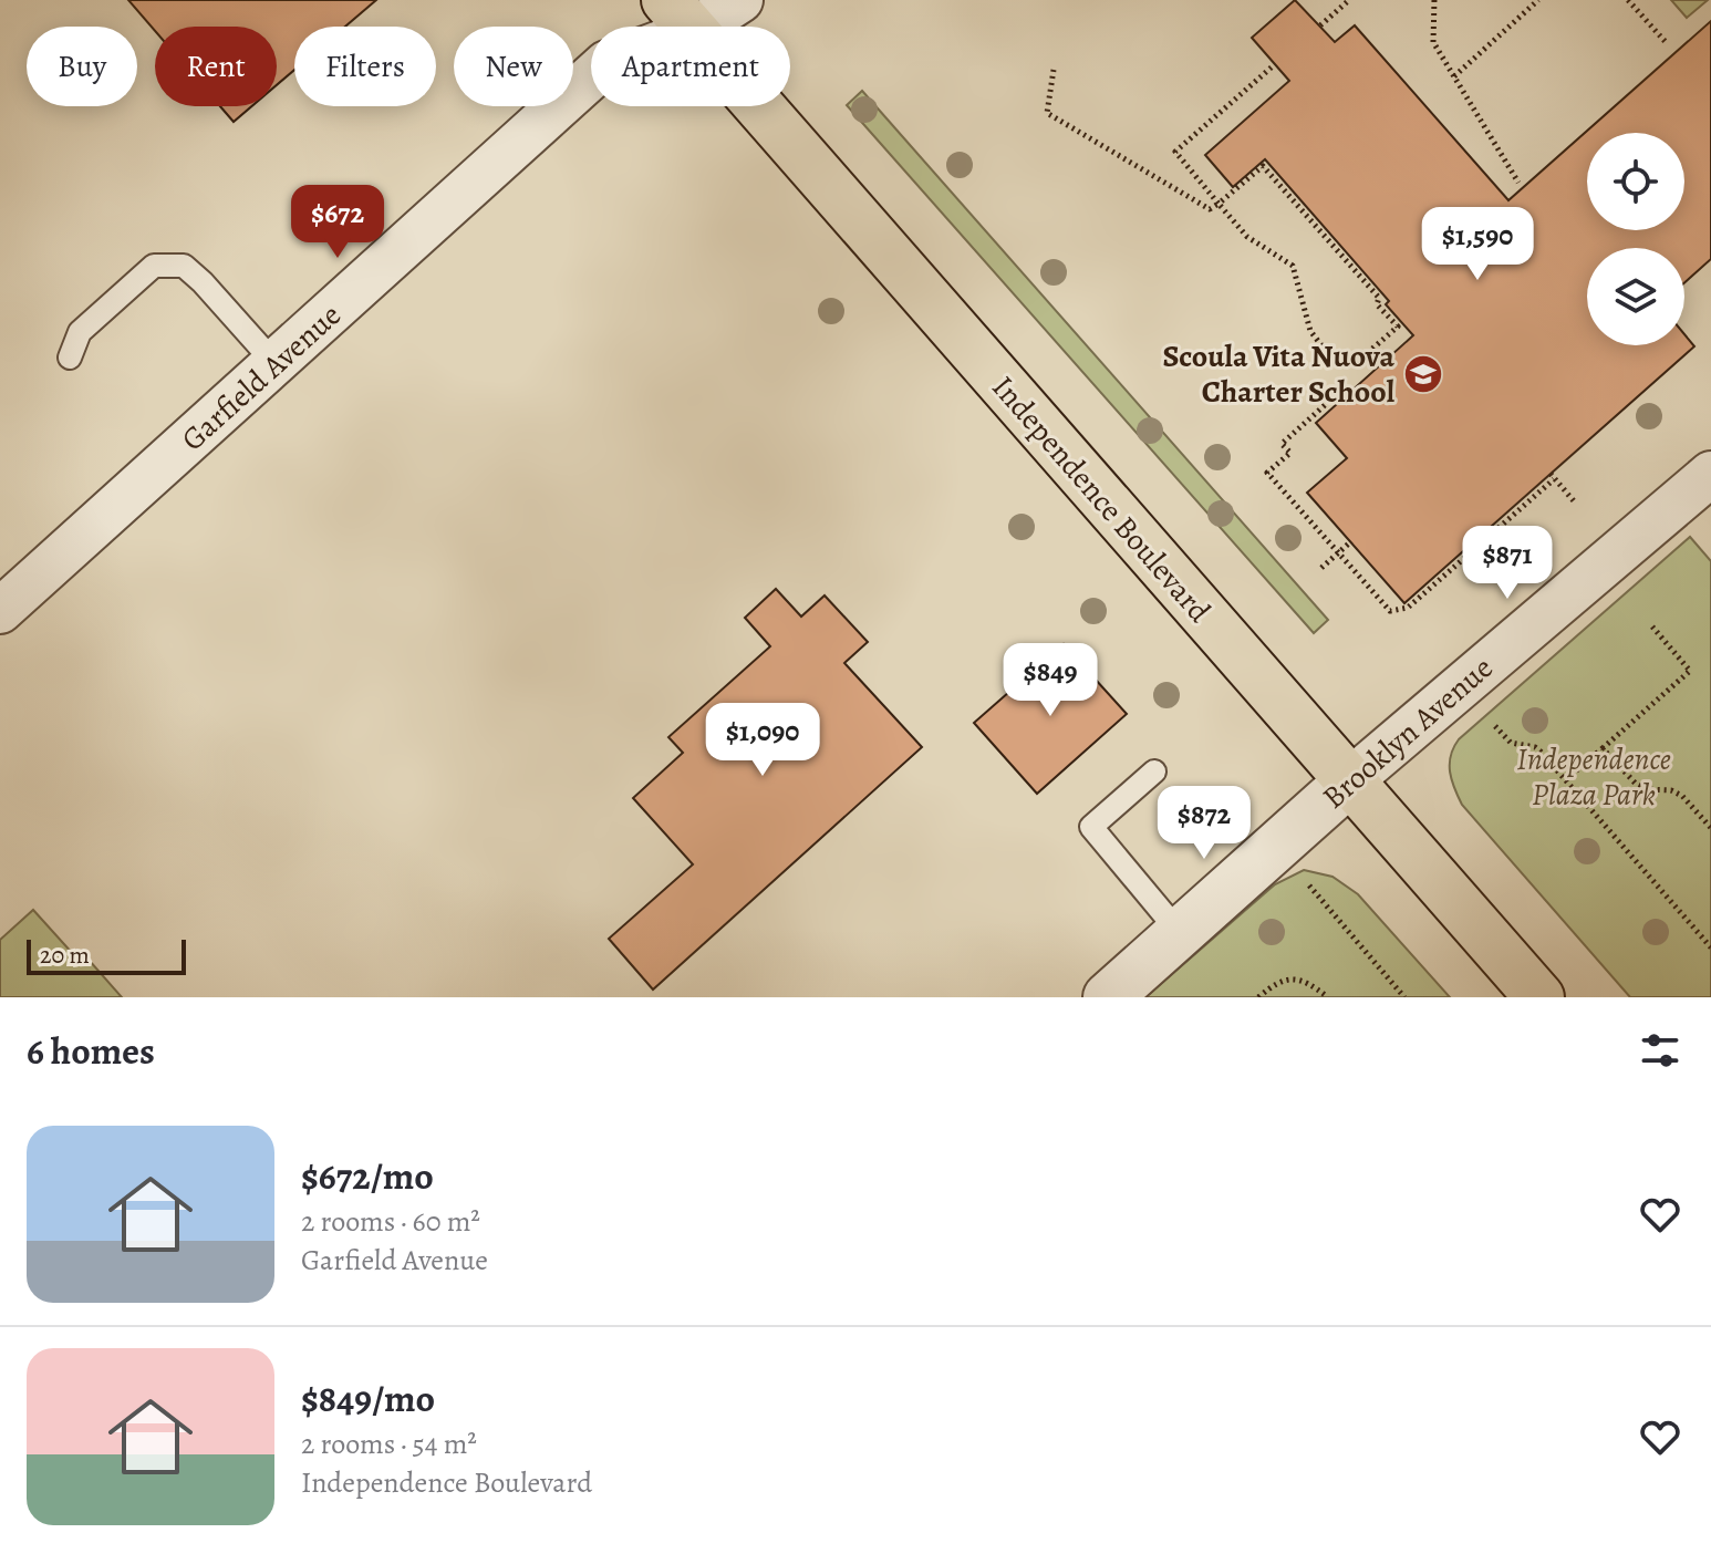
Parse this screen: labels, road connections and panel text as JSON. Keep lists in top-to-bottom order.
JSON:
{
  "streets": {
    "main road": ["Independence Boulevard"],
    "street": ["Garfield Avenue", "Brooklyn Avenue"]
  },
  "crossings": [
    ["Garfield Avenue", "Independence Boulevard"],
    ["Independence Boulevard", "Brooklyn Avenue"]
  ],
  "parks": ["Independence Plaza Park"],
  "places": {
    "school or university": ["Scoula Vita Nuova Charter School"]
  },
  "scale_bar": "20 m",
  "page": {
    "chip": [
      "Buy",
      "Rent",
      "Filters",
      "New",
      "Apartment"
    ],
    "price": [
      "$672",
      "$1,590",
      "$871",
      "$849",
      "$1,090",
      "$872"
    ],
    "scale": "20 m",
    "heading": "6 homes",
    "list": [
      {
        "name": "$672/mo",
        "note": "2 rooms · 60 m² · Garfield Avenue"
      },
      {
        "name": "$849/mo",
        "note": "2 rooms · 54 m² · Independence Boulevard"
      }
    ]
  }
}
